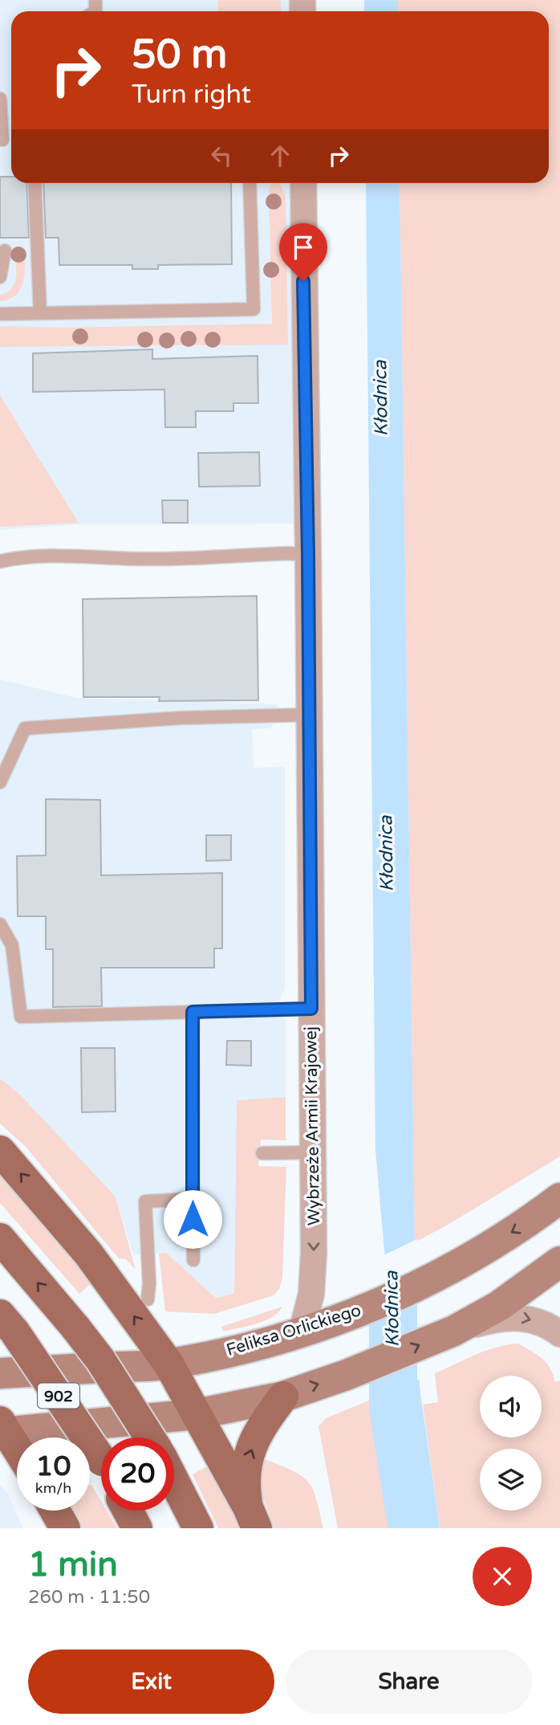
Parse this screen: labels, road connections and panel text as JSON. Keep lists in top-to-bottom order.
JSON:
{
  "streets": {
    "main road": ["902"],
    "street": ["Wybrzeże Armii Krajowej", "Feliksa Orlickiego"]
  },
  "crossings": [
    ["Wybrzeże Armii Krajowej", "Feliksa Orlickiego"]
  ],
  "water": ["Kłodnica"],
  "page": {
    "turn": ["50 m", "Turn right"],
    "speed": "10 km/h",
    "limit": "20",
    "heading": ["1 min", "260 m · 11:50"],
    "buttons": ["Exit", "Share"]
  }
}
